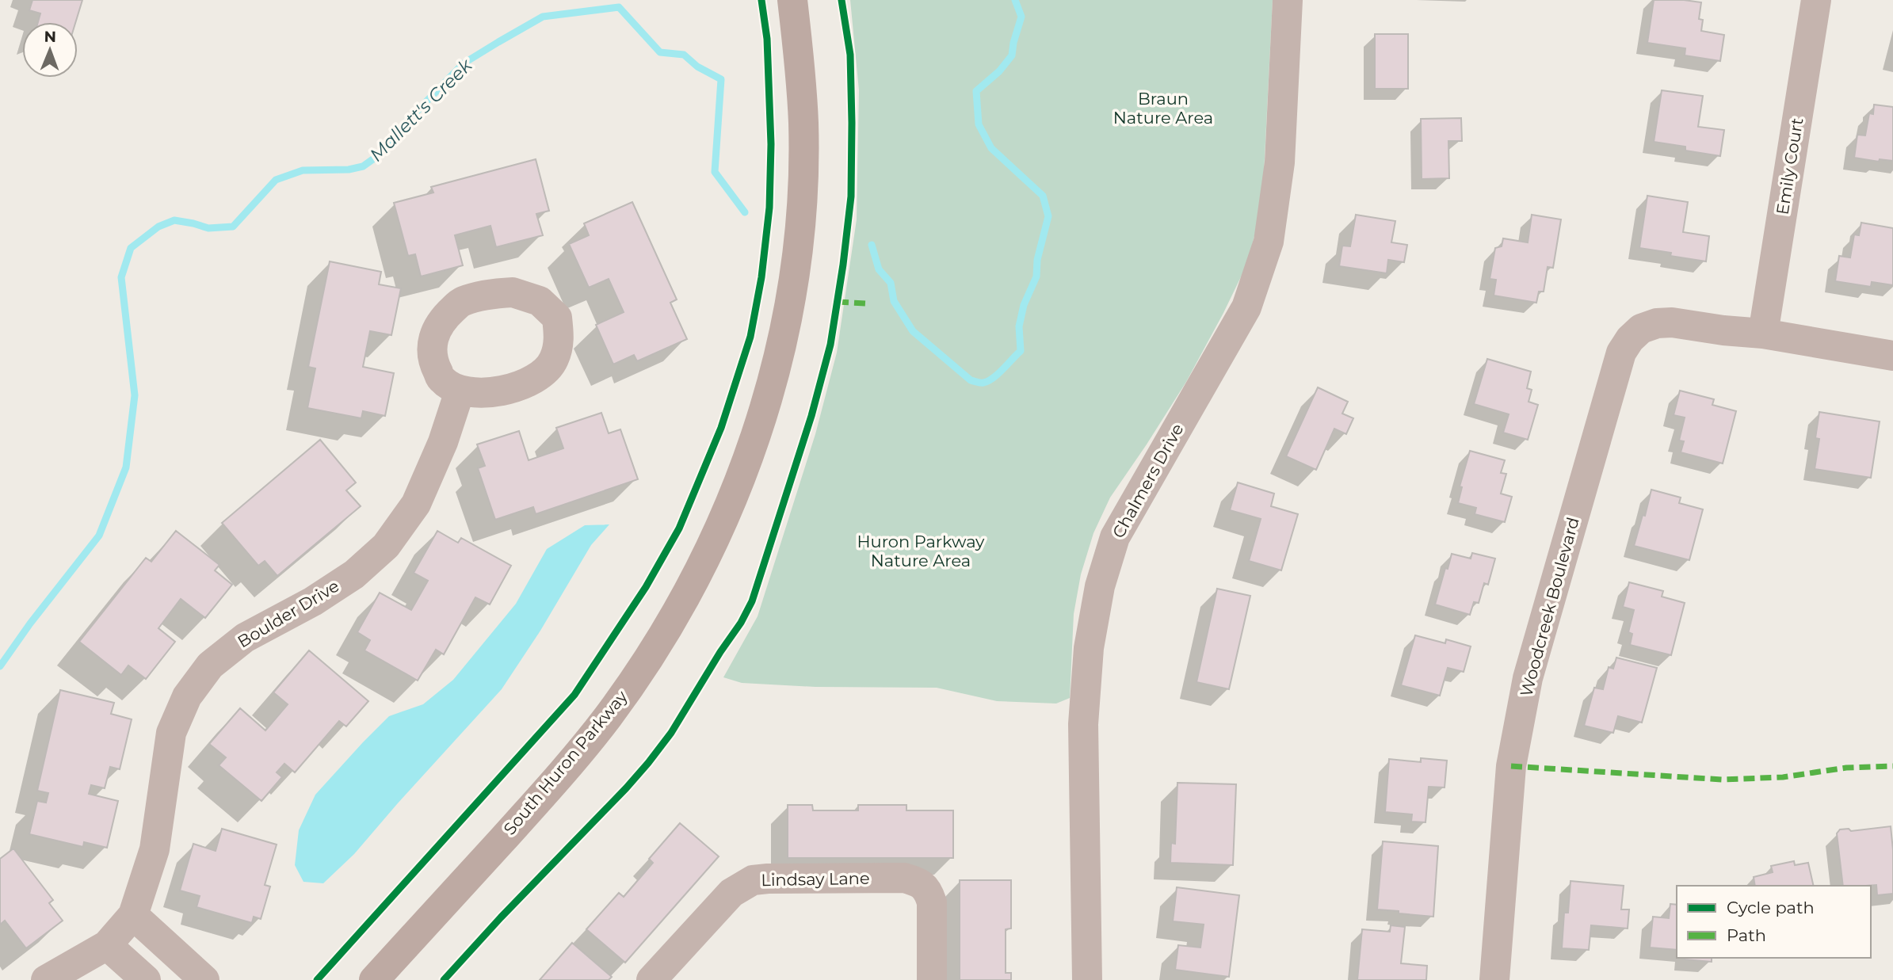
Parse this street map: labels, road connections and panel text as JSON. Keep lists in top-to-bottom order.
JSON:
{
  "streets": {
    "main road": ["South Huron Parkway"],
    "street": [
      "Emily Court",
      "Chalmers Drive",
      "Woodcreek Boulevard",
      "Boulder Drive",
      "Lindsay Lane"
    ]
  },
  "crossings": [
    ["Emily Court", "Woodcreek Boulevard"]
  ],
  "water": ["Mallett's Creek"],
  "parks": ["Braun Nature Area", "Huron Parkway Nature Area"],
  "legend": ["Cycle path", "Path"],
  "north": "top"
}
